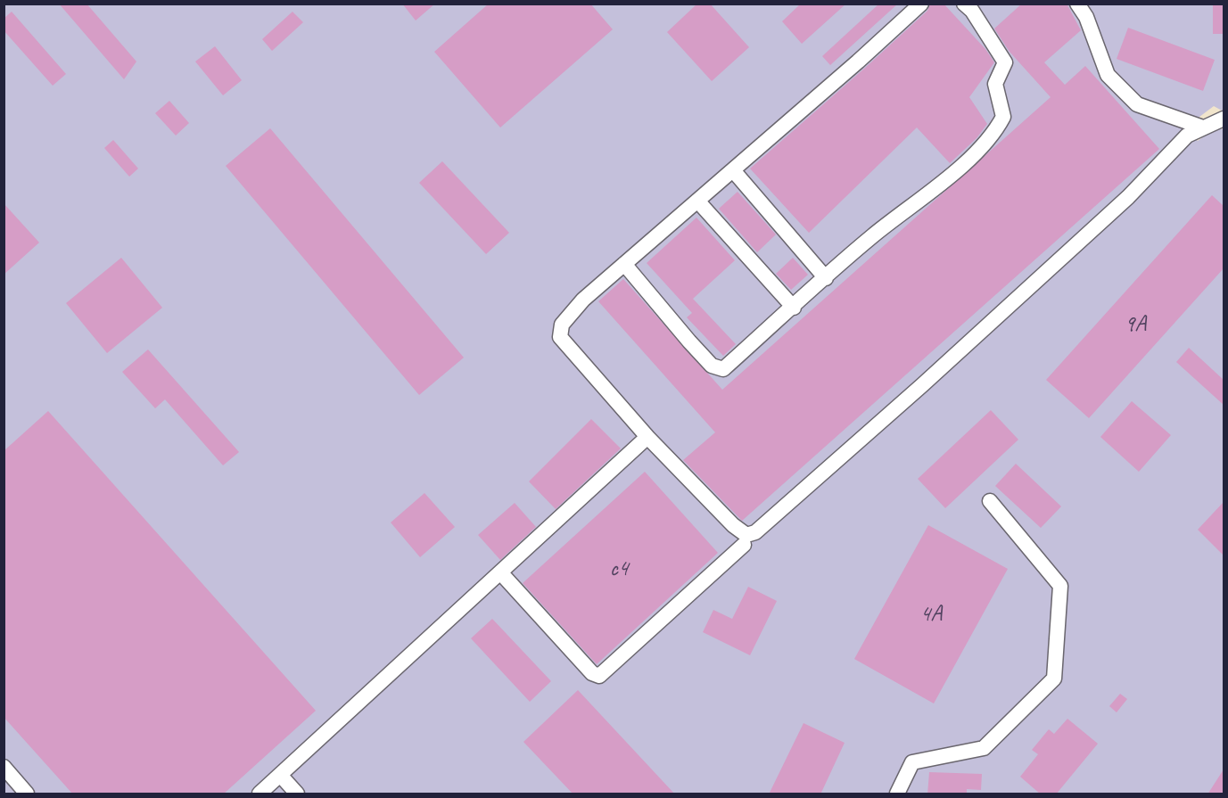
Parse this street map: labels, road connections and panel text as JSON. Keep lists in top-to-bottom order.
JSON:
{
  "house_numbers": ["9А", "с4", "4А"]
}
